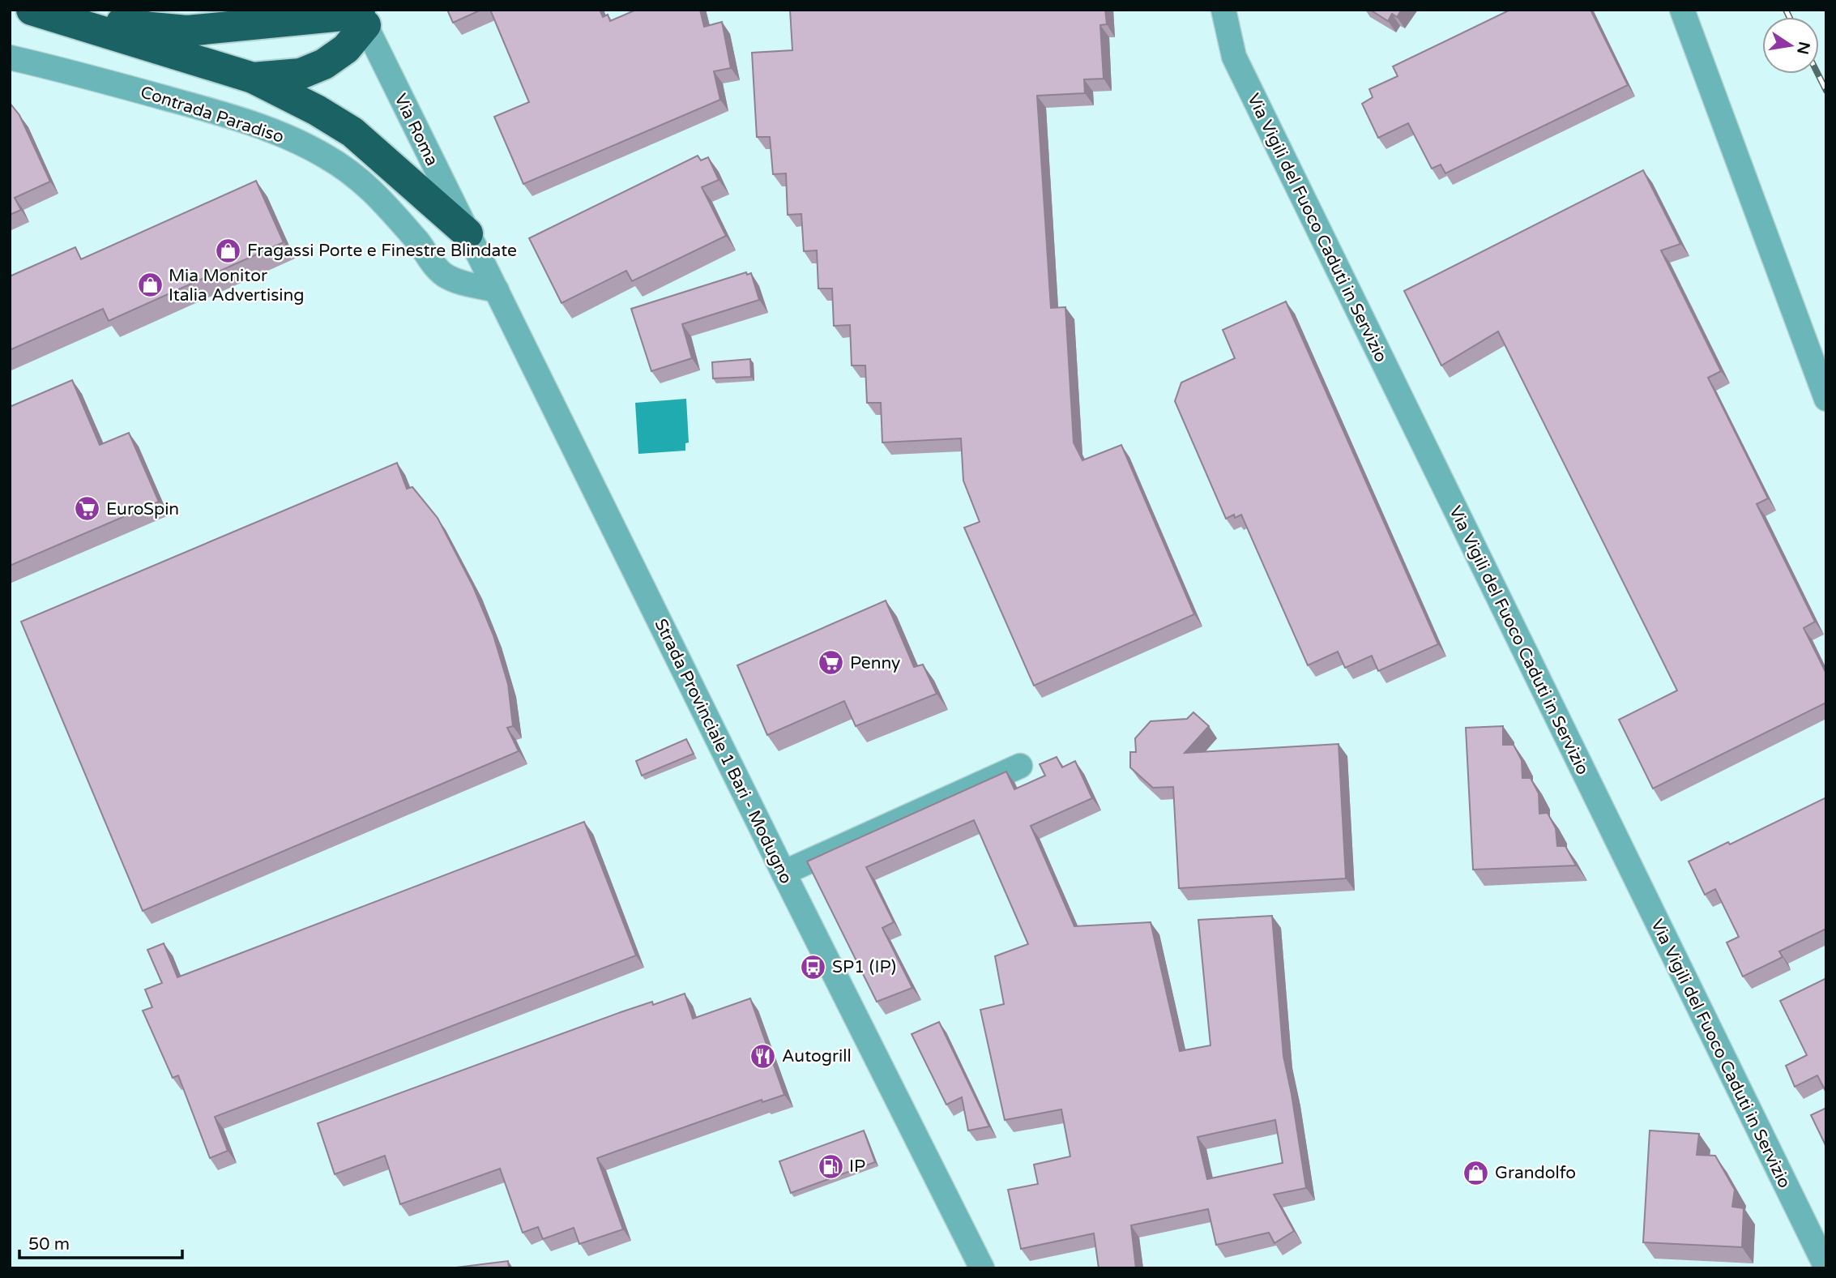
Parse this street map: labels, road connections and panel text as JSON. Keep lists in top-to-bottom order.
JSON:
{
  "streets": {
    "street": [
      "Contrada Paradiso",
      "Via Roma",
      "Via Vigili del Fuoco Caduti in Servizio",
      "Strada Provinciale 1 Bari - Modugno"
    ]
  },
  "crossings": [
    ["Contrada Paradiso", "Strada Provinciale 1 Bari - Modugno"],
    ["Via Roma", "Strada Provinciale 1 Bari - Modugno"]
  ],
  "places": {
    "shop": ["Fragassi Porte e Finestre Blindate", "Mia Monitor Italia Advertising", "Grandolfo"],
    "supermarket": ["EuroSpin", "Penny"],
    "bus stop": ["SP1 (IP)"],
    "restaurant": ["Autogrill"],
    "fuel station": ["IP"]
  },
  "scale_bar": "50 m",
  "north": "right"
}
